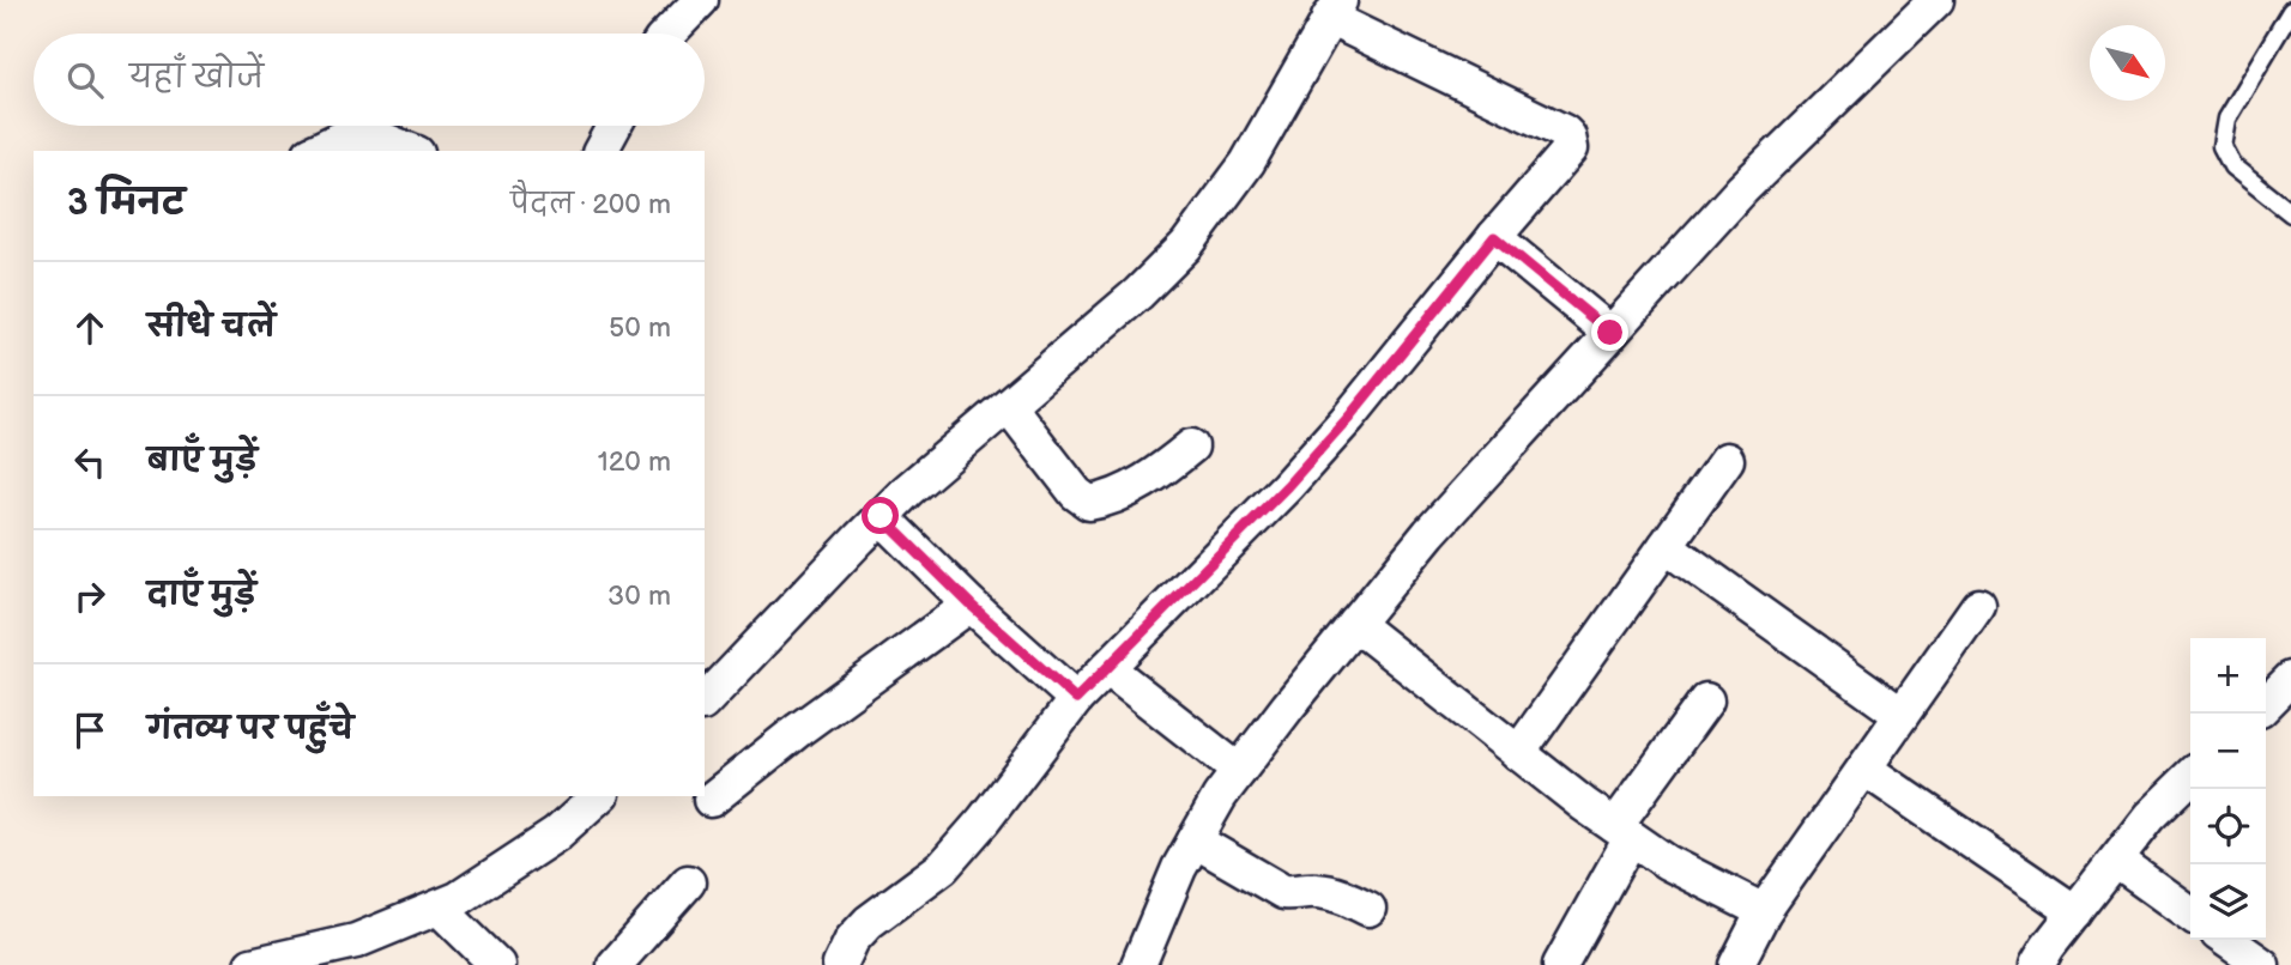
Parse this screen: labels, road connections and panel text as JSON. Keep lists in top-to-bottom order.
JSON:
{
  "north": "bottom right",
  "page": {
    "search": "यहाँ खोजें",
    "heading": ["3 मिनट", "पैदल · 200 m"],
    "list": [
      ["सीधे चलें", "50 m"],
      ["बाएँ मुड़ें", "120 m"],
      ["दाएँ मुड़ें", "30 m"],
      "गंतव्य पर पहुँचे"
    ],
    "map_buttons": ["+", "−"]
  }
}
